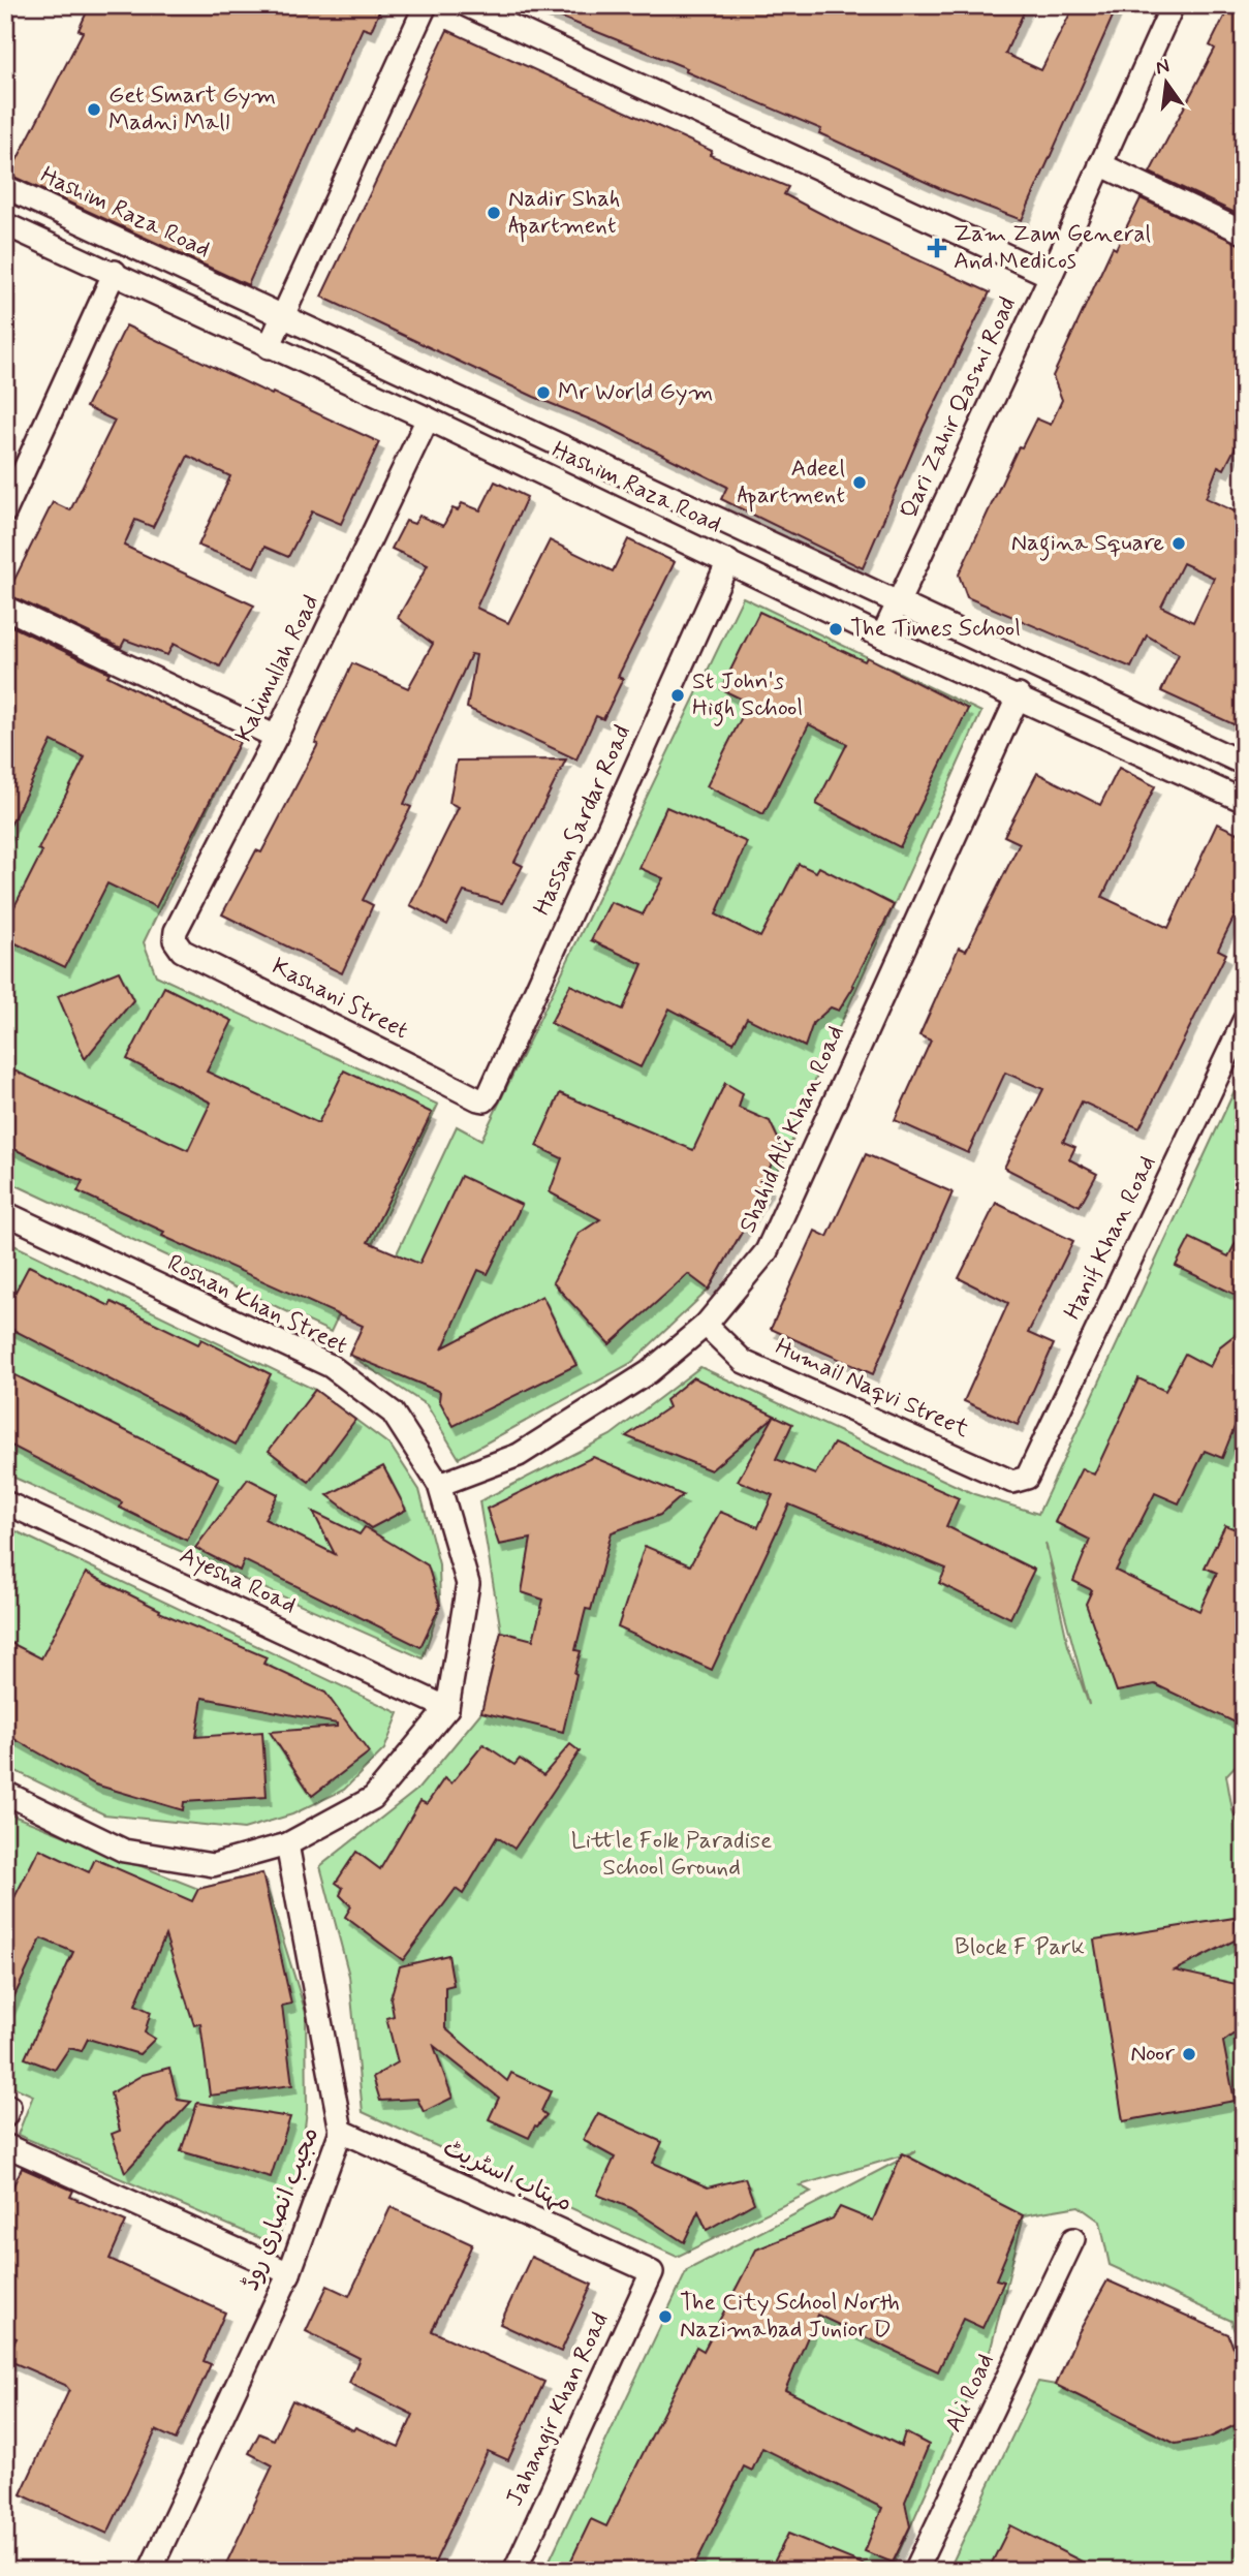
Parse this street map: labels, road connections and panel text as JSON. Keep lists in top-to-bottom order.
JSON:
{
  "streets": {
    "street": [
      "Hashim Raza Road",
      "Qari Zahir Qasmi Road",
      "Kalimullah Road",
      "Hassan Sardar Road",
      "Kashani Street",
      "Shahid Ali Khan Road",
      "Hanif Khan Road",
      "Roshan Khan Street",
      "Humail Naqvi Street",
      "Ayesha Road",
      "مہتاب اسٹریٹ",
      "مجیب انصاری روڈ",
      "Ali Road",
      "Jahangir Khan Road"
    ]
  },
  "crossings": [
    ["Hashim Raza Road", "Qari Zahir Qasmi Road"],
    ["Hashim Raza Road", "Kalimullah Road"],
    ["Hashim Raza Road", "Hassan Sardar Road"],
    ["Hashim Raza Road", "Shahid Ali Khan Road"],
    ["Kalimullah Road", "Kashani Street"],
    ["Hassan Sardar Road", "Kashani Street"],
    ["Shahid Ali Khan Road", "Roshan Khan Street"],
    ["Shahid Ali Khan Road", "Humail Naqvi Street"],
    ["Hanif Khan Road", "Humail Naqvi Street"],
    ["Roshan Khan Street", "Ayesha Road"],
    ["مہتاب اسٹریٹ", "مجیب انصاری روڈ"],
    ["مہتاب اسٹریٹ", "Jahangir Khan Road"]
  ],
  "parks": ["Little Folk Paradise School Ground", "Block F Park"],
  "places": {
    "other": [
      "Get Smart Gym Madni Mall",
      "Nadir Shah Apartment",
      "Mr World Gym",
      "Adeel Apartment",
      "Nagina Square",
      "The Times School",
      "St John's High School",
      "Noor",
      "The City School North Nazimabad Junior D"
    ],
    "health": ["Zam Zam General And Medicos"]
  },
  "north": "top"
}
